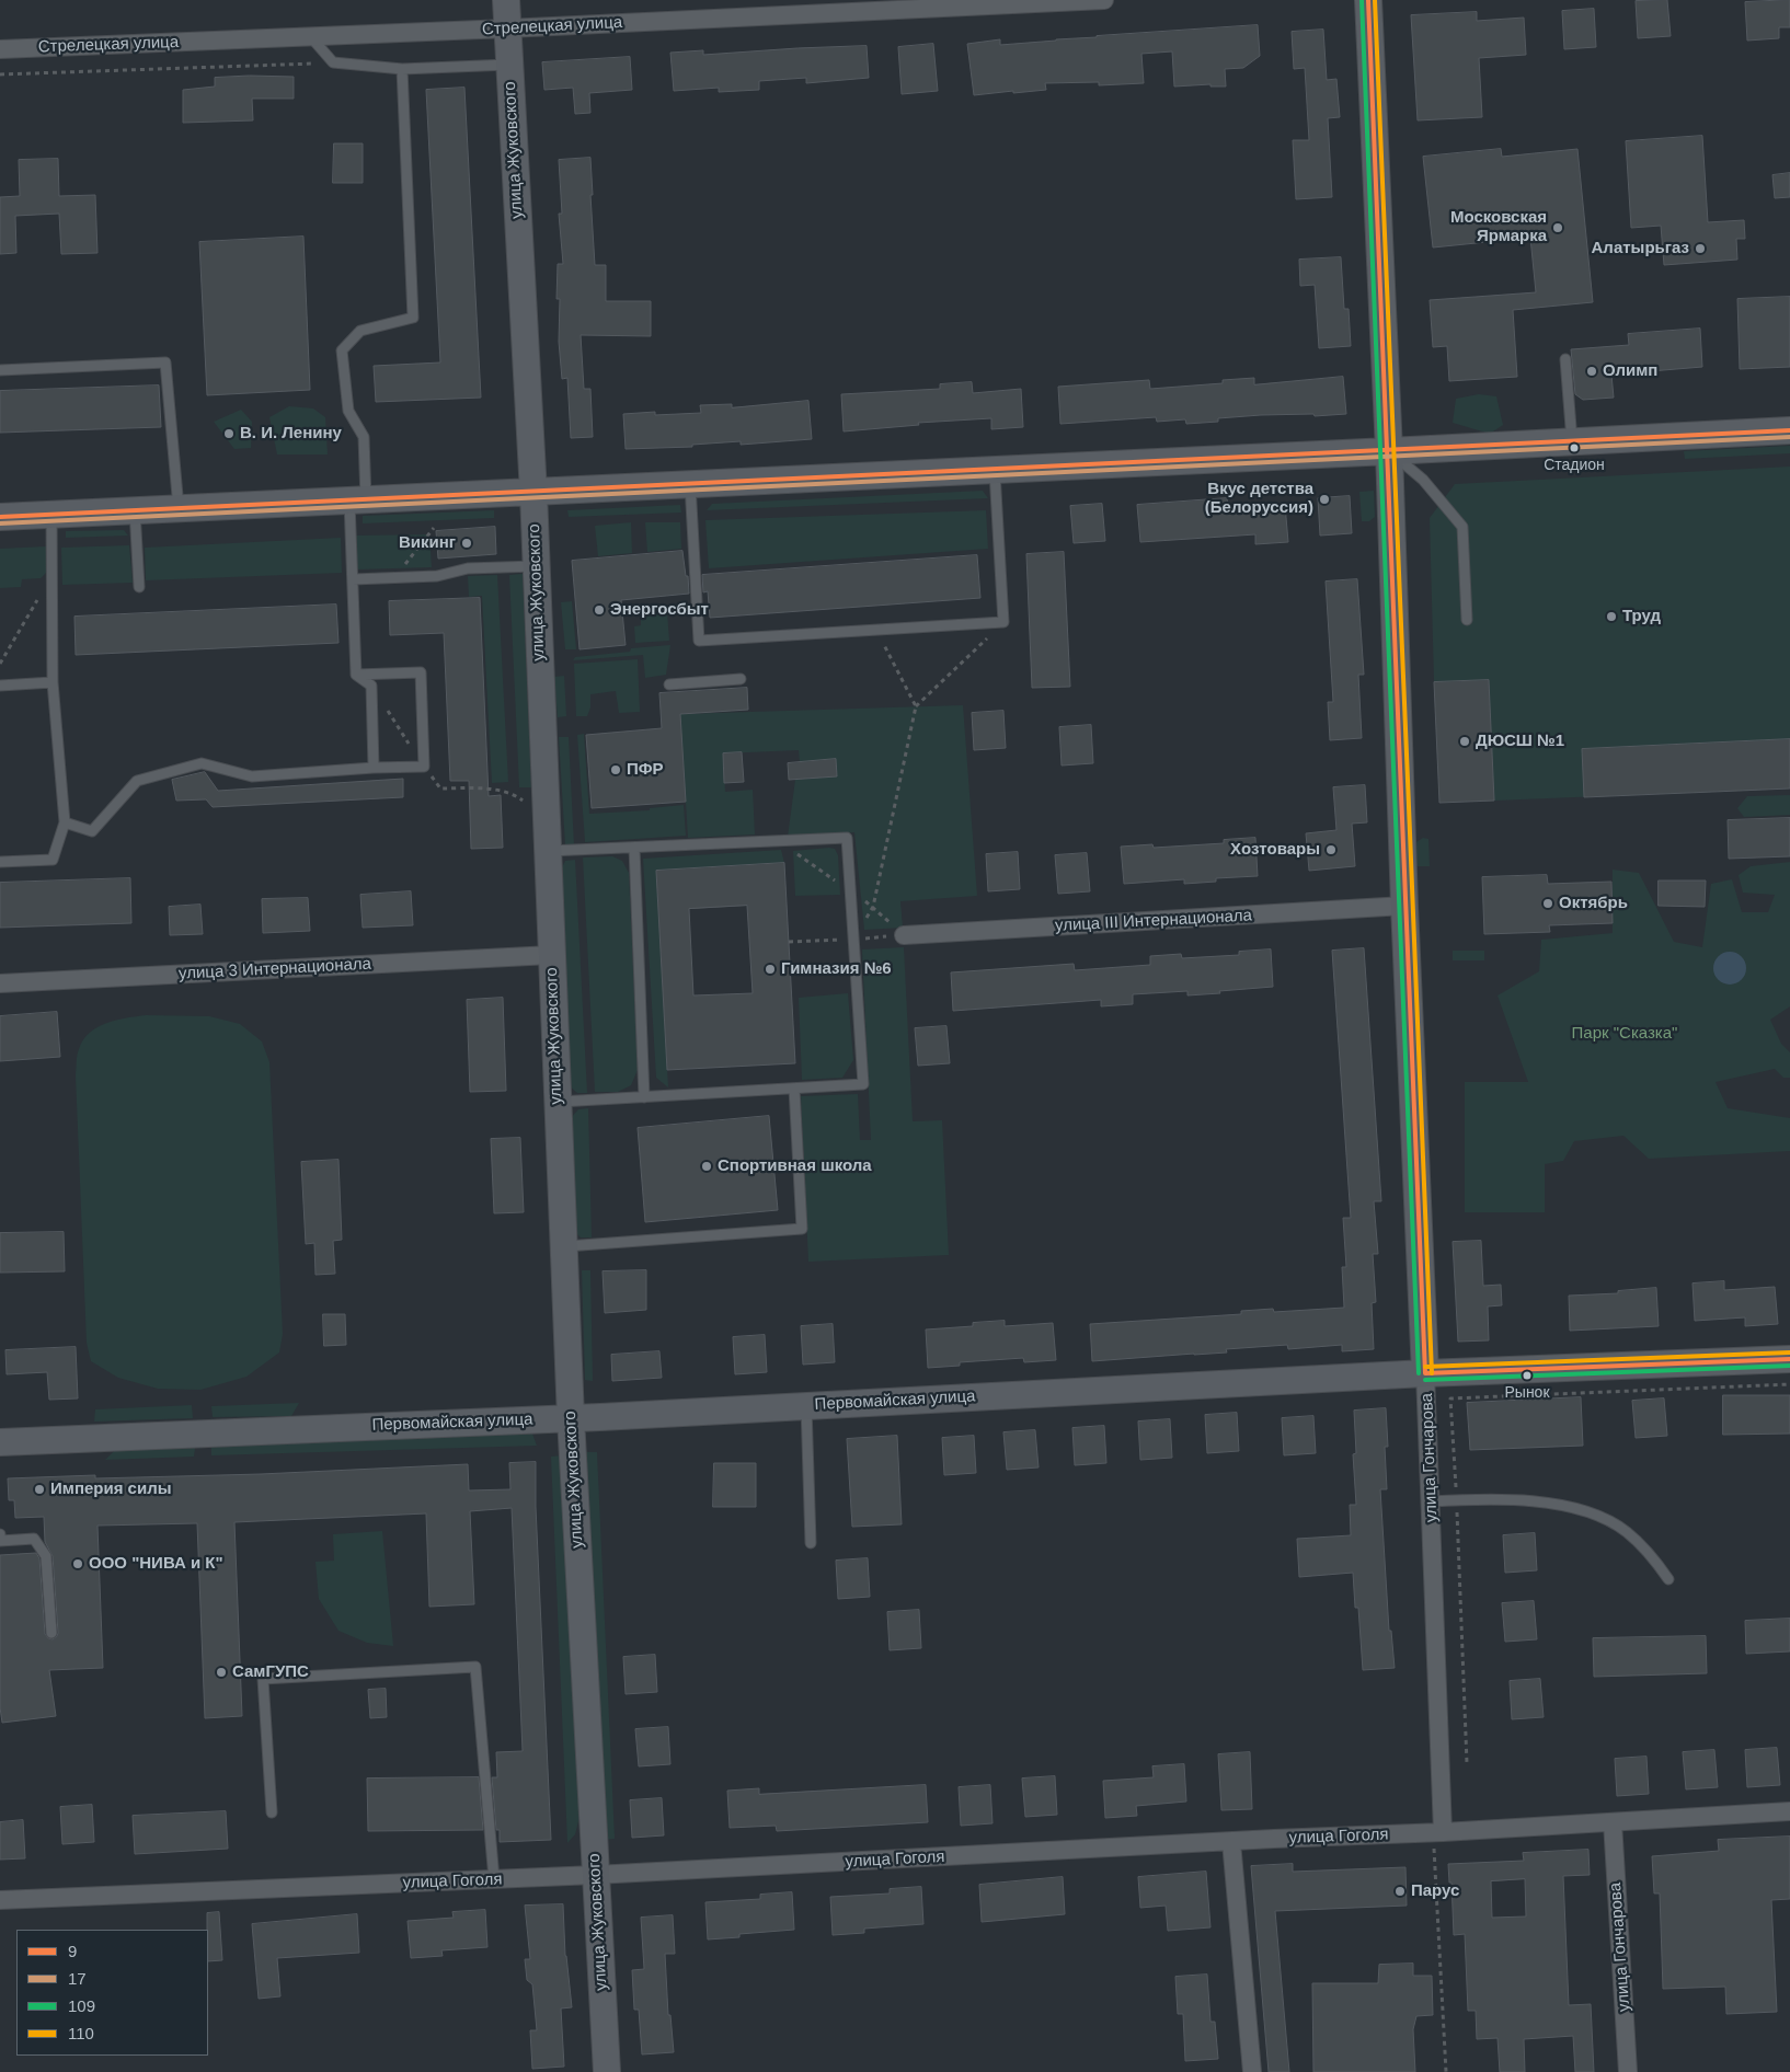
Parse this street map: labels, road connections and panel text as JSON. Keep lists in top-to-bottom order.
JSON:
{
  "streets": {
    "street": [
      "Стрелецкая улица",
      "улица Жуковского",
      "улица III Интернационала",
      "улица 3 Интернационала",
      "Первомайская улица",
      "улица Гончарова",
      "улица Гоголя"
    ]
  },
  "crossings": [
    ["Стрелецкая улица", "улица Жуковского"],
    ["улица Жуковского", "улица 3 Интернационала"],
    ["улица Жуковского", "Первомайская улица"],
    ["улица Жуковского", "улица Гоголя"],
    ["улица III Интернационала", "улица Гончарова"],
    ["Первомайская улица", "улица Гончарова"],
    ["улица Гончарова", "улица Гоголя"]
  ],
  "parks": ["Парк \"Сказка\""],
  "places": [
    "Московская Ярмарка",
    "Алатырьгаз",
    "Олимп",
    "В. И. Ленину",
    "Стадион",
    "Вкус детства (Белоруссия)",
    "Викинг",
    "Энергосбыт",
    "Труд",
    "ДЮСШ №1",
    "ПФР",
    "Хозтовары",
    "Октябрь",
    "Гимназия №6",
    "Спортивная школа",
    "Рынок",
    "Империя силы",
    "OOO \"НИВА и К\"",
    "СамГУПС",
    "Парус"
  ],
  "lines": [
    "transit line 9",
    "transit line 109",
    "transit line 110",
    "transit line 17"
  ],
  "legend": [
    "9",
    "17",
    "109",
    "110"
  ]
}
